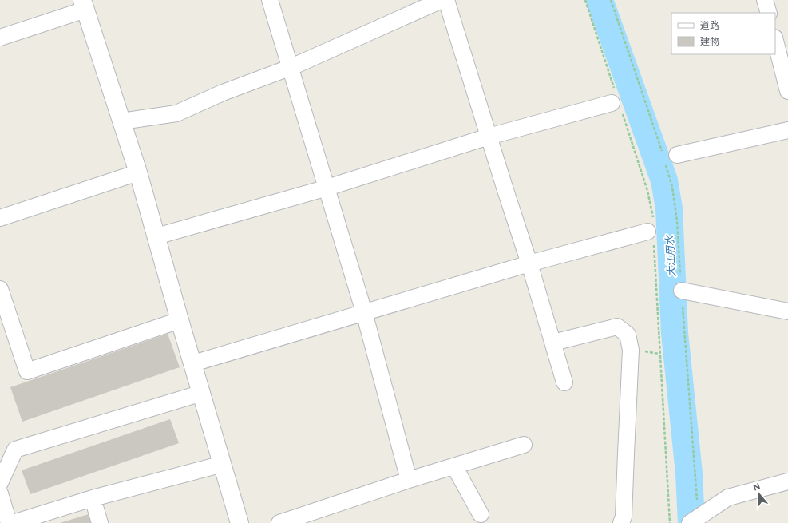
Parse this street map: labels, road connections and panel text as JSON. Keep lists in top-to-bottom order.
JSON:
{
  "water": ["大江用水"],
  "legend": ["道路", "建物"],
  "north": "top"
}
